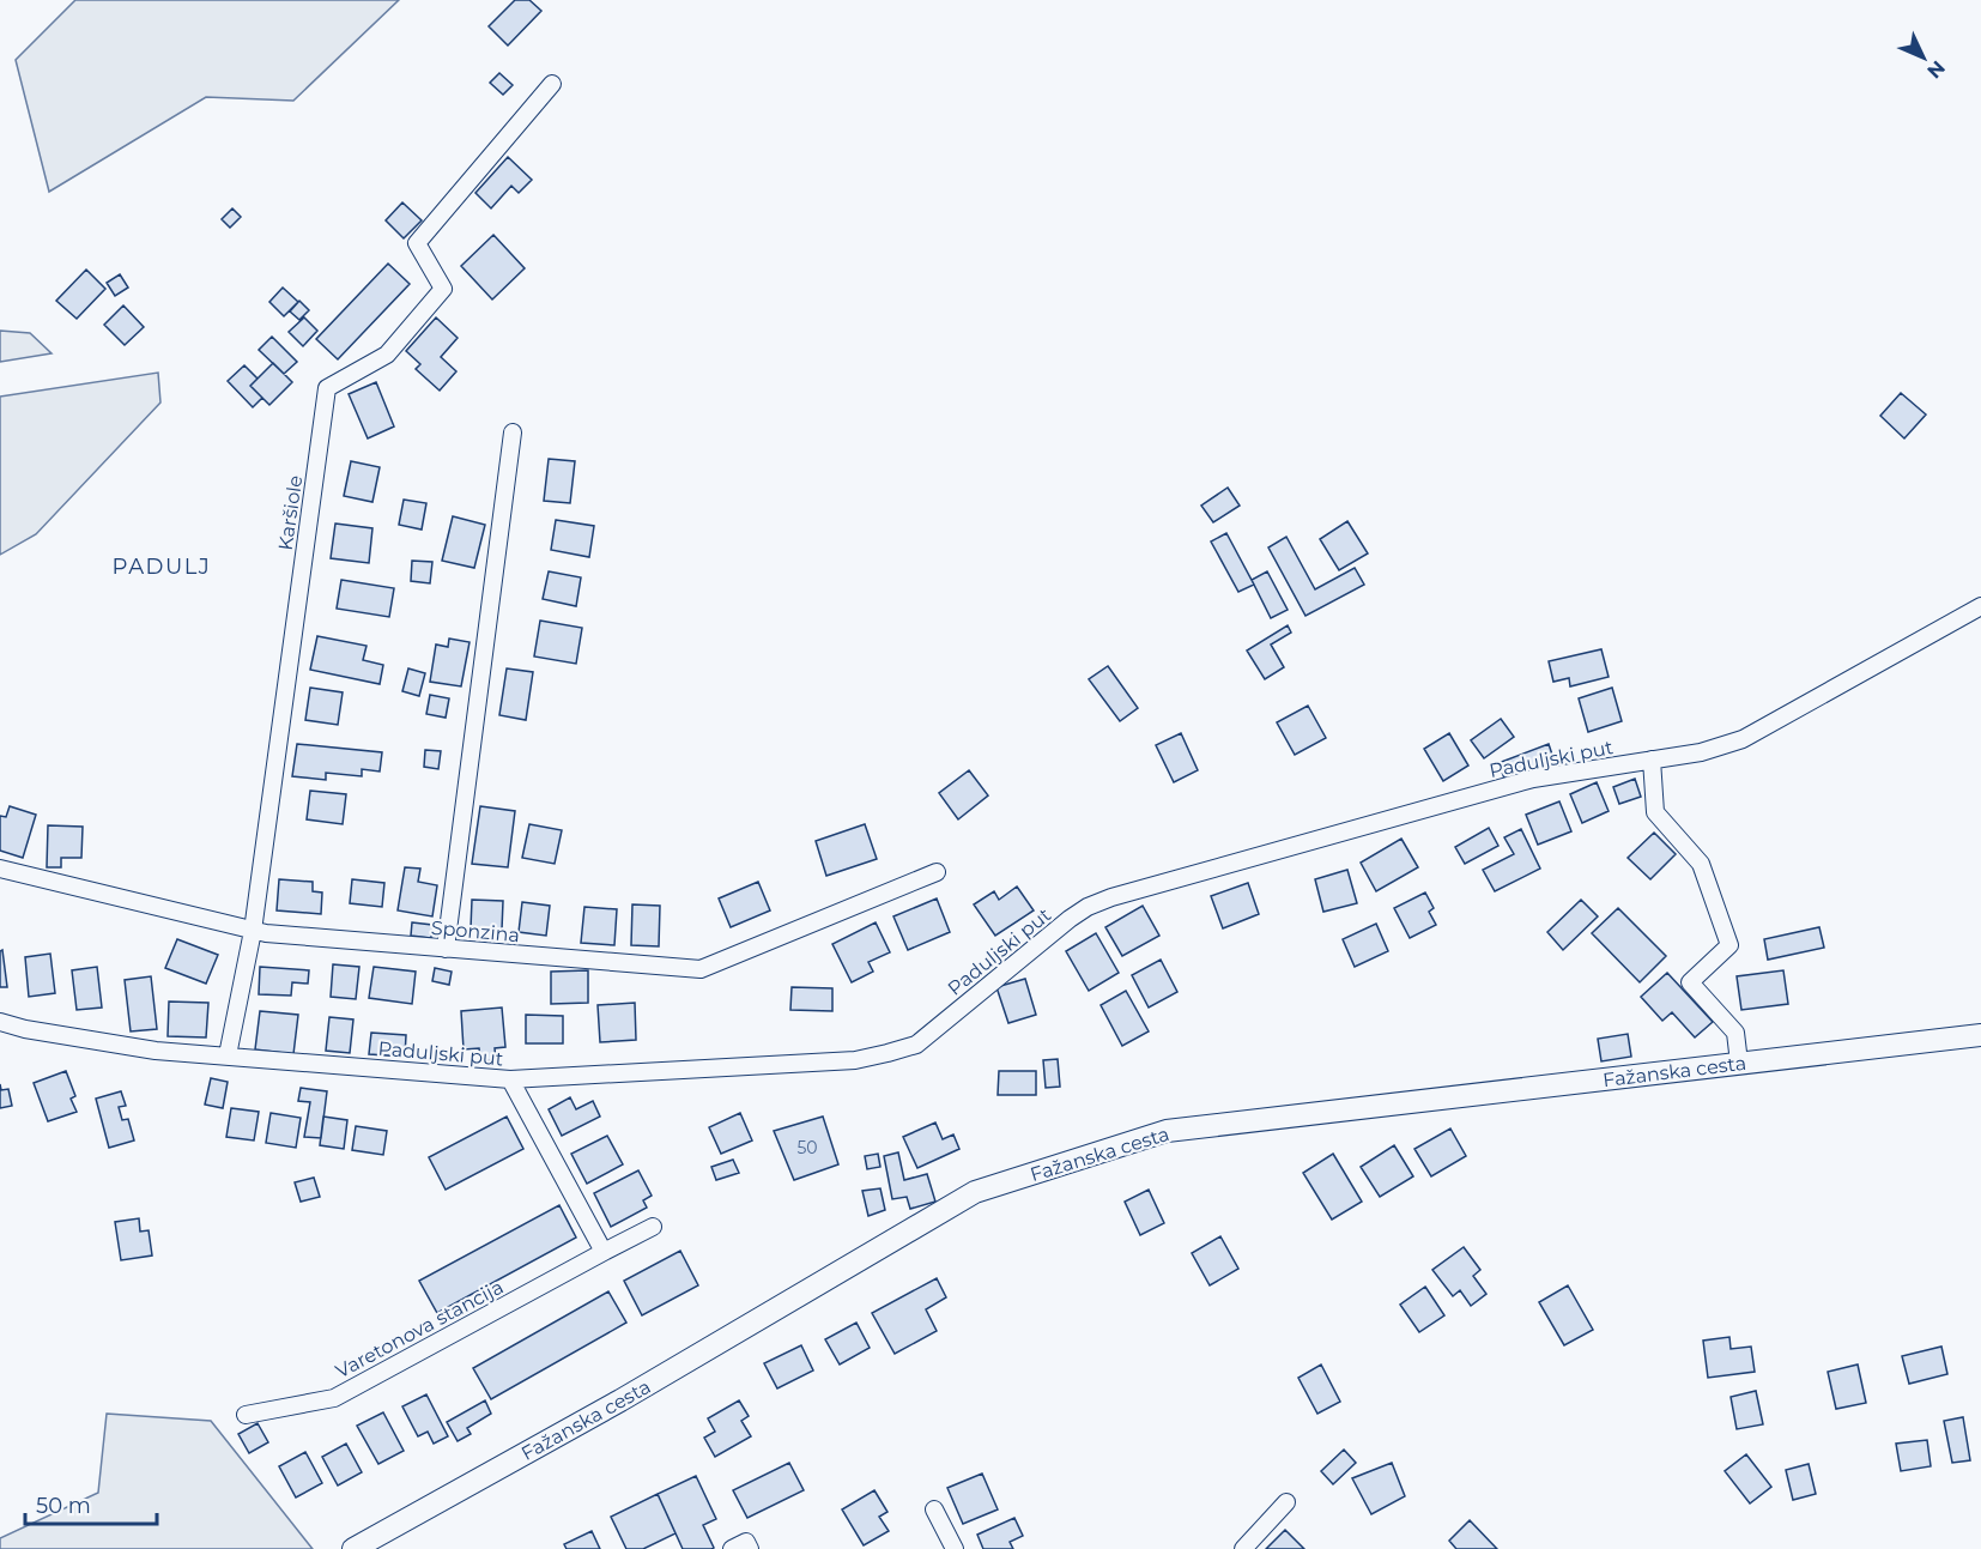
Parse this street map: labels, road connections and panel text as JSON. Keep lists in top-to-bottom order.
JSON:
{
  "streets": {
    "main road": ["Fažanska cesta"],
    "street": [
      "Karšiole",
      "Paduljski put",
      "Sponzina",
      "Varetonova stancija"
    ]
  },
  "crossings": [
    ["Karšiole", "Paduljski put"],
    ["Karšiole", "Sponzina"]
  ],
  "districts": ["PADULJ"],
  "house_numbers": ["50"],
  "scale_bar": "50 m",
  "north": "bottom right"
}
